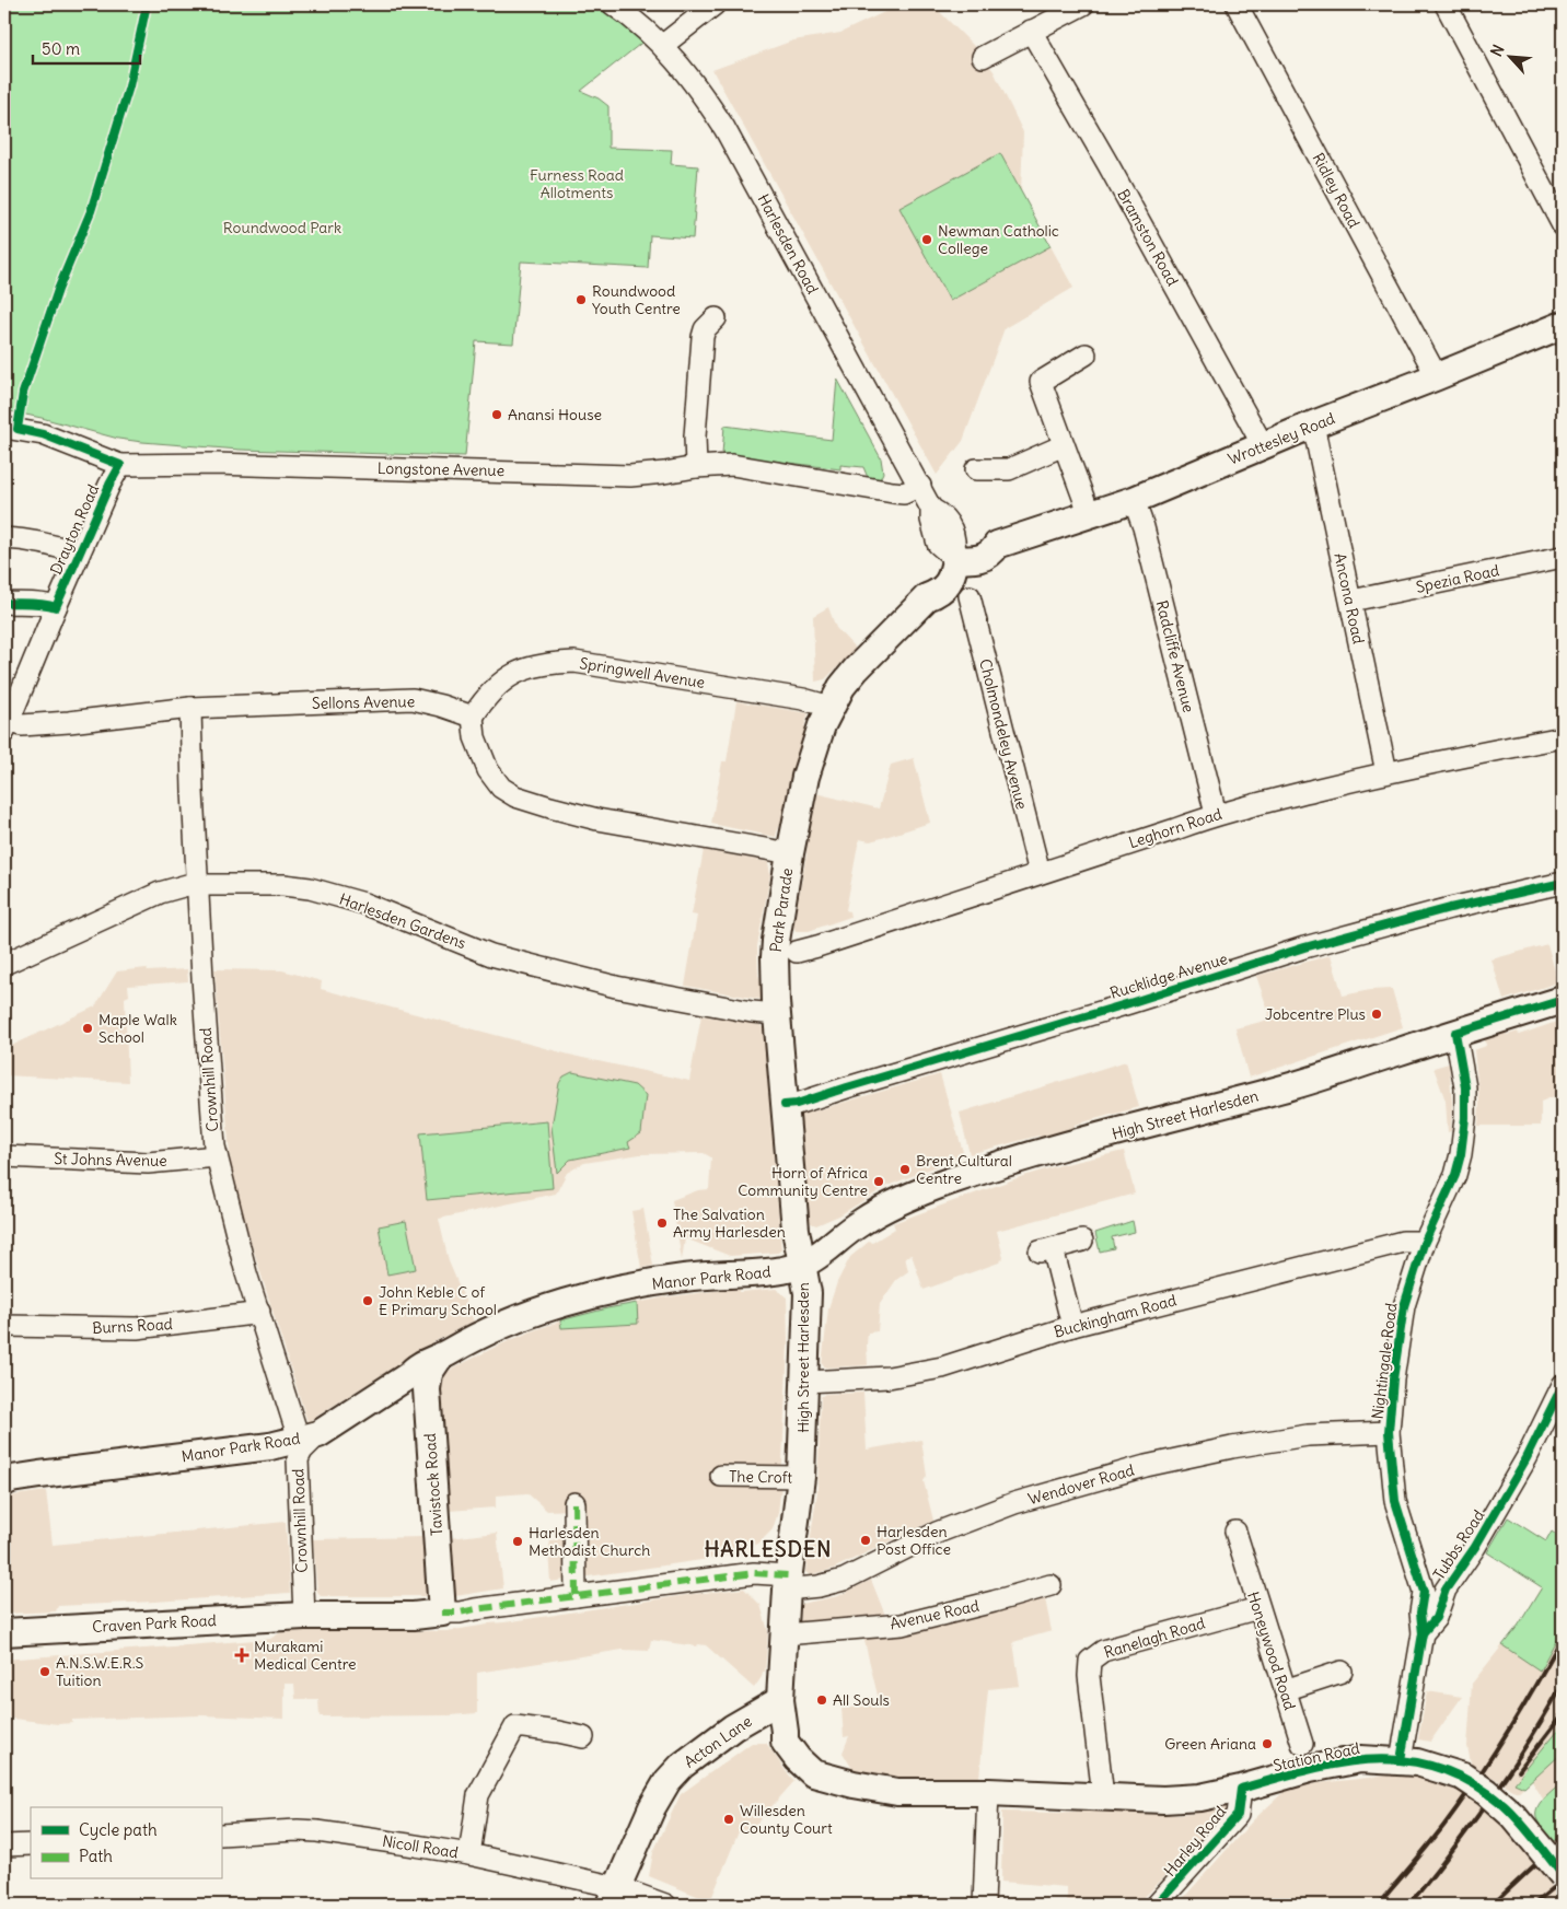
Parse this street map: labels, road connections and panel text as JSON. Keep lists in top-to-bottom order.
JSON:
{
  "streets": {
    "main road": [
      "Wrottesley Road",
      "Park Parade",
      "High Street Harlesden",
      "Manor Park Road",
      "Tavistock Road",
      "Craven Park Road",
      "Acton Lane",
      "Station Road"
    ],
    "street": [
      "Ridley Road",
      "Bramston Road",
      "Harlesden Road",
      "Longstone Avenue",
      "Drayton Road",
      "Spezia Road",
      "Ancona Road",
      "Radcliffe Avenue",
      "Springwell Avenue",
      "Sellons Avenue",
      "Cholmondeley Avenue",
      "Leghorn Road",
      "Harlesden Gardens",
      "Rucklidge Avenue",
      "Crownhill Road",
      "St Johns Avenue",
      "Buckingham Road",
      "Burns Road",
      "Nightingale Road",
      "The Croft",
      "Wendover Road",
      "Tubbs Road",
      "Avenue Road",
      "Ranelagh Road",
      "Honeywood Road",
      "Harley Road",
      "Nicoll Road"
    ]
  },
  "crossings": [
    ["Ridley Road", "Wrottesley Road"],
    ["Bramston Road", "Wrottesley Road"],
    ["Harlesden Road", "Wrottesley Road"],
    ["Harlesden Road", "Longstone Avenue"],
    ["Harlesden Road", "Cholmondeley Avenue"],
    ["Harlesden Road", "Park Parade"],
    ["Wrottesley Road", "Ancona Road"],
    ["Wrottesley Road", "Radcliffe Avenue"],
    ["Wrottesley Road", "Cholmondeley Avenue"],
    ["Wrottesley Road", "Park Parade"],
    ["Longstone Avenue", "Drayton Road"],
    ["Drayton Road", "Sellons Avenue"],
    ["Spezia Road", "Ancona Road"],
    ["Ancona Road", "Leghorn Road"],
    ["Radcliffe Avenue", "Leghorn Road"],
    ["Springwell Avenue", "Sellons Avenue"],
    ["Springwell Avenue", "Park Parade"],
    ["Sellons Avenue", "Crownhill Road"],
    ["Cholmondeley Avenue", "Leghorn Road"],
    ["Cholmondeley Avenue", "Park Parade"],
    ["Park Parade", "Harlesden Gardens"],
    ["Park Parade", "Rucklidge Avenue"],
    ["Park Parade", "High Street Harlesden"],
    ["Park Parade", "Manor Park Road"],
    ["Harlesden Gardens", "Crownhill Road"],
    ["Crownhill Road", "St Johns Avenue"],
    ["Crownhill Road", "Manor Park Road"],
    ["Crownhill Road", "Burns Road"],
    ["Crownhill Road", "Craven Park Road"],
    ["High Street Harlesden", "Manor Park Road"],
    ["High Street Harlesden", "Buckingham Road"],
    ["High Street Harlesden", "Nightingale Road"],
    ["High Street Harlesden", "The Croft"],
    ["High Street Harlesden", "Wendover Road"],
    ["Manor Park Road", "Tavistock Road"],
    ["Buckingham Road", "Nightingale Road"],
    ["Nightingale Road", "Wendover Road"],
    ["Nightingale Road", "Tubbs Road"],
    ["Tubbs Road", "Station Road"],
    ["Ranelagh Road", "Honeywood Road"],
    ["Ranelagh Road", "Station Road"],
    ["Acton Lane", "Nicoll Road"],
    ["Station Road", "Harley Road"]
  ],
  "districts": ["HARLESDEN"],
  "parks": ["Furness Road Allotments", "Roundwood Park"],
  "places": {
    "other": [
      "Newman Catholic College",
      "Roundwood Youth Centre",
      "Anansi House",
      "Jobcentre Plus",
      "Maple Walk School",
      "Brent Cultural Centre",
      "Horn of Africa Community Centre",
      "The Salvation Army Harlesden",
      "John Keble C of E Primary School",
      "Harlesden Post Office",
      "Harlesden Methodist Church",
      "A.N.S.W.E.R.S Tuition",
      "All Souls",
      "Green Ariana",
      "Willesden County Court"
    ],
    "health": ["Murakami Medical Centre"]
  },
  "legend": ["Cycle path", "Path"],
  "scale_bar": "50 m",
  "north": "top left"
}
